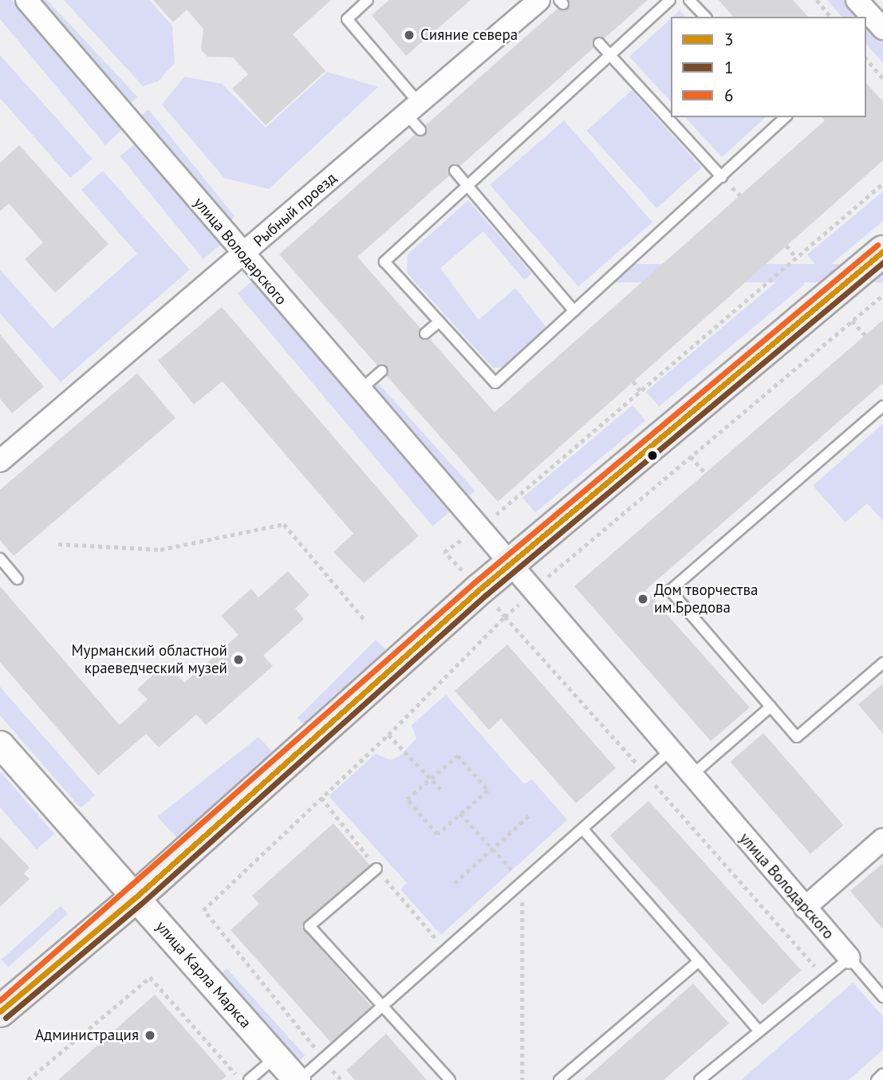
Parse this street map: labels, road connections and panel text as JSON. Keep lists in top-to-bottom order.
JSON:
{
  "streets": {
    "street": ["Рыбный проезд", "улица Володарского", "улица Карла Маркса"]
  },
  "crossings": [
    ["Рыбный проезд", "улица Володарского"]
  ],
  "places": [
    "Сияние севера",
    "Дом творчества им.Бредова",
    "Мурманский областной краеведческий музей",
    "Администрация"
  ],
  "lines": ["transit line 6", "transit line 3", "transit line 1"],
  "legend": ["3", "1", "6"]
}
